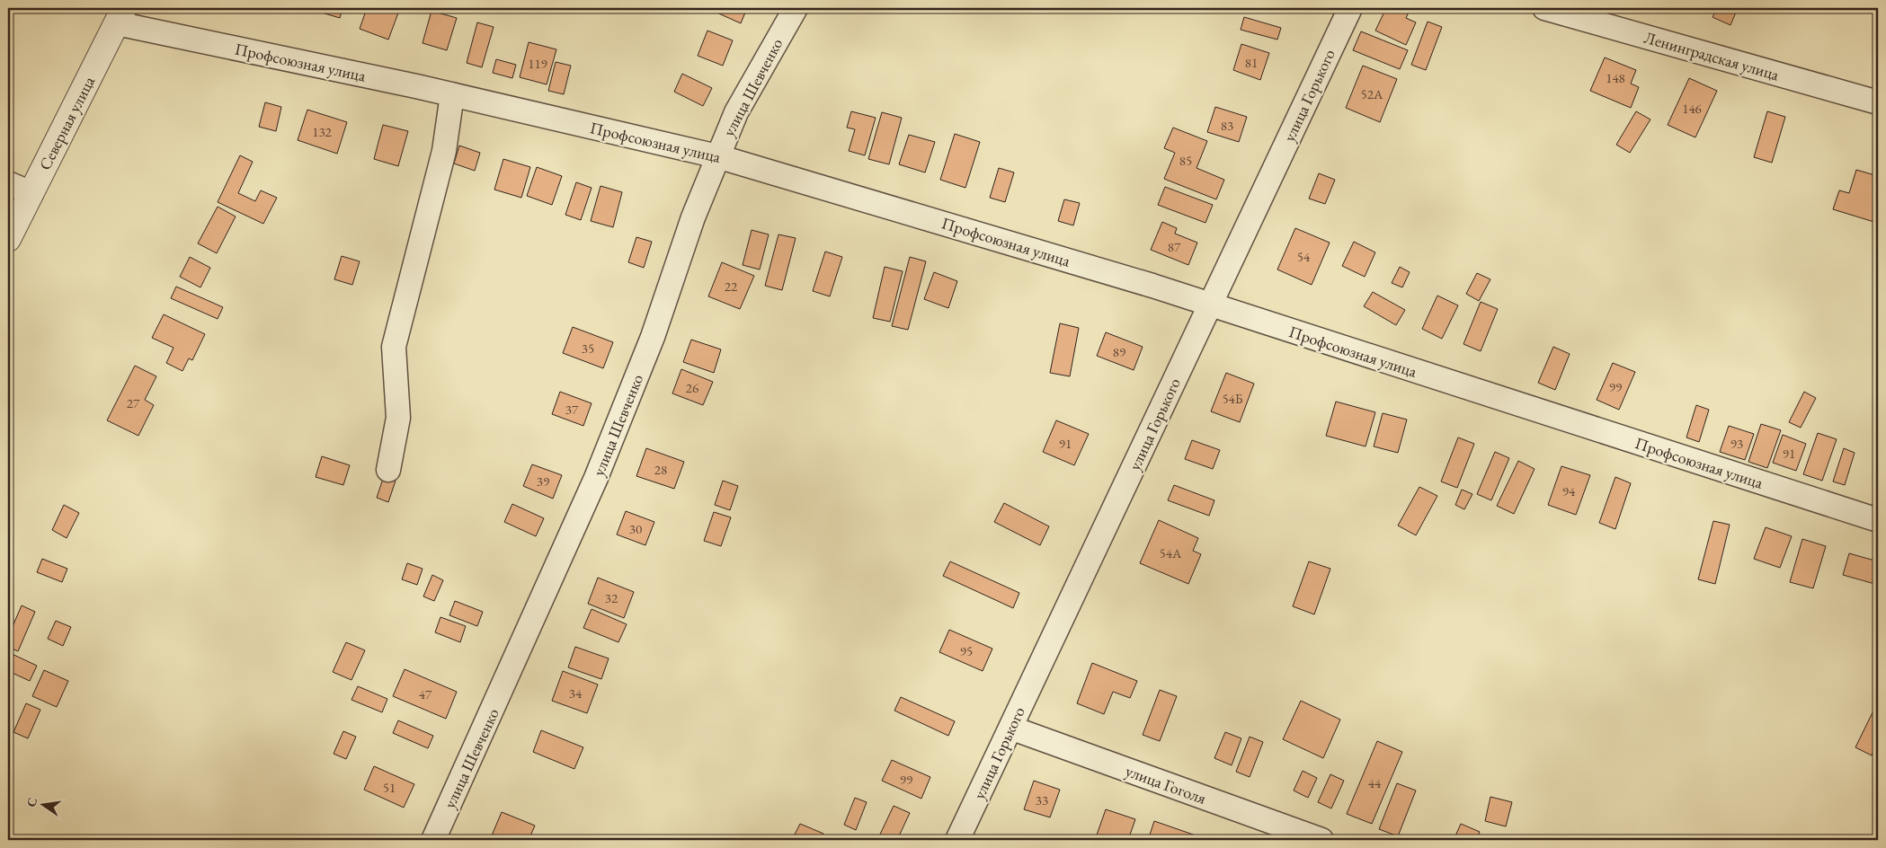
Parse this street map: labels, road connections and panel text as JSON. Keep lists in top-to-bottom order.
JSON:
{
  "streets": {
    "street": [
      "Ленинградская улица",
      "Профсоюзная улица",
      "улица Шевченко",
      "улица Горького",
      "Северная улица",
      "улица Гоголя"
    ]
  },
  "crossings": [
    ["Профсоюзная улица", "улица Шевченко"],
    ["Профсоюзная улица", "улица Горького"],
    ["Профсоюзная улица", "Северная улица"],
    ["улица Горького", "улица Гоголя"]
  ],
  "house_numbers": [
    "81",
    "119",
    "148",
    "52А",
    "146",
    "83",
    "132",
    "85",
    "87",
    "54",
    "22",
    "35",
    "89",
    "99",
    "26",
    "54Б",
    "27",
    "37",
    "91",
    "93",
    "91",
    "28",
    "39",
    "94",
    "30",
    "54А",
    "32",
    "95",
    "34",
    "47",
    "99",
    "44",
    "51",
    "33"
  ],
  "north": "left"
}
